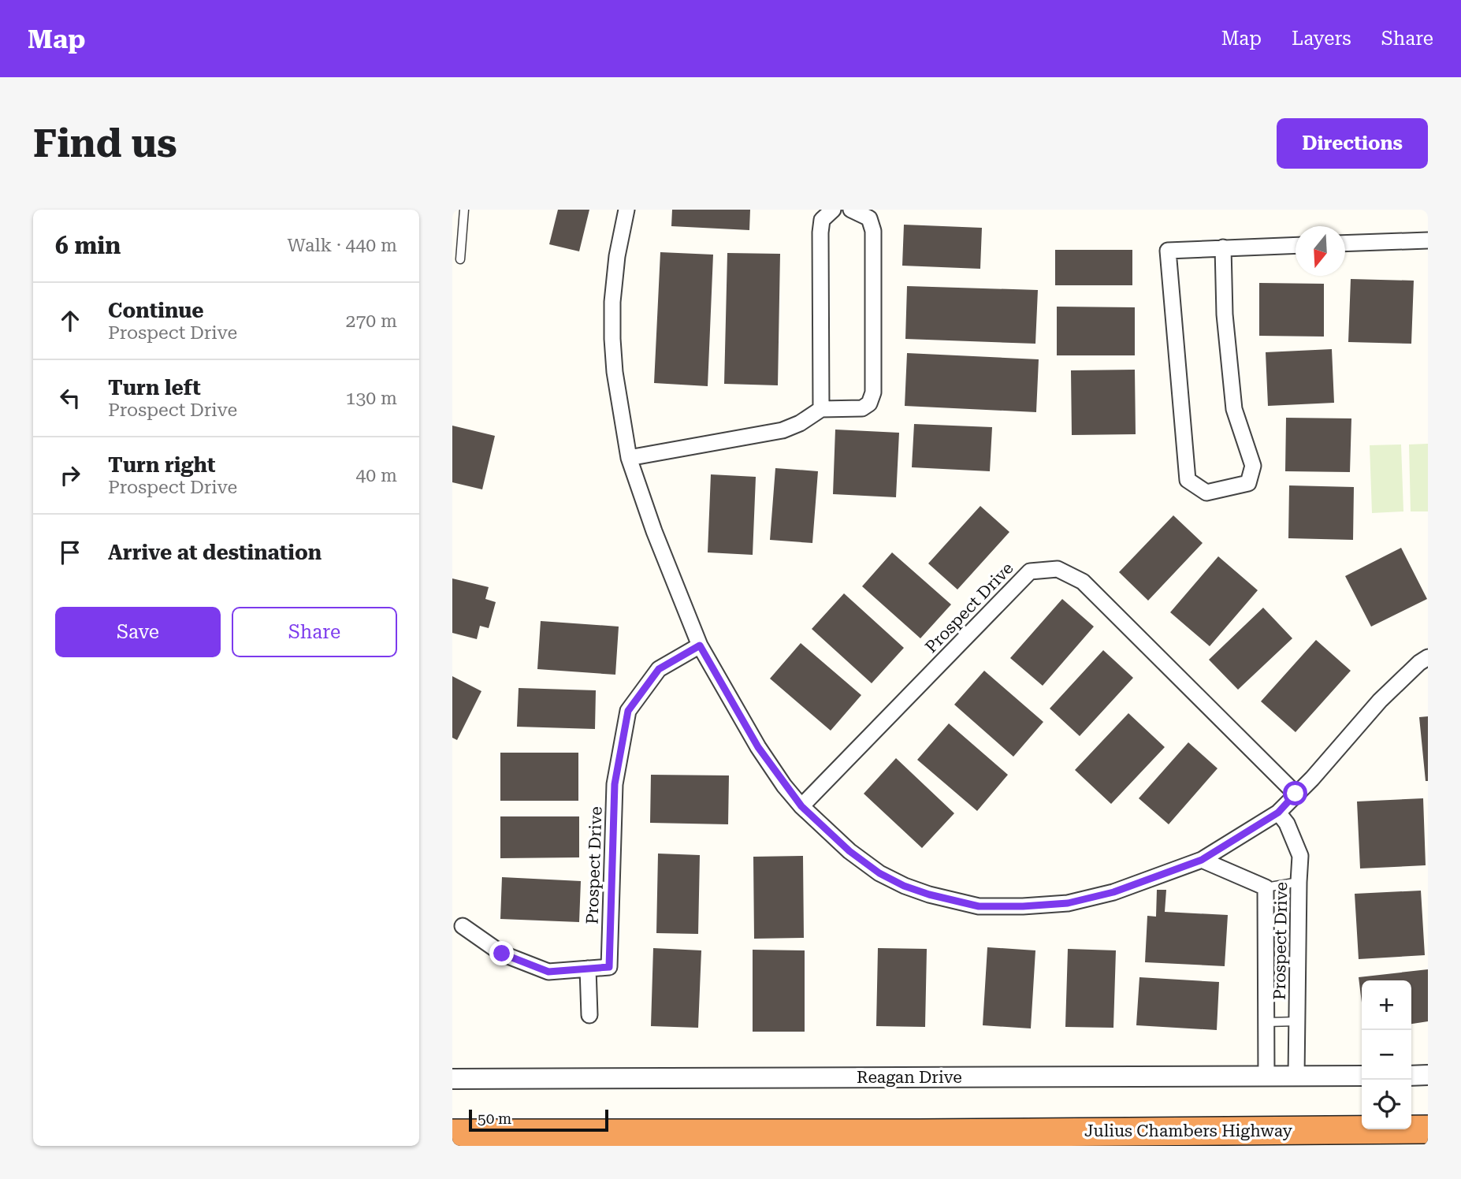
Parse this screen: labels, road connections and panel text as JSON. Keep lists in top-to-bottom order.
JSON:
{
  "streets": {
    "highway": ["Julius Chambers Highway"],
    "street": ["Prospect Drive", "Reagan Drive"]
  },
  "crossings": [
    ["Prospect Drive", "Reagan Drive"]
  ],
  "scale_bar": "50 m",
  "north": "bottom",
  "page": {
    "header": "Map",
    "nav": ["Map", "Layers", "Share"],
    "buttons": [
      "Directions",
      ["Save", "Share"]
    ],
    "title": "Find us",
    "heading": ["6 min", "Walk · 440 m"],
    "list": [
      ["Continue", "Prospect Drive", "270 m"],
      ["Turn left", "Prospect Drive", "130 m"],
      ["Turn right", "Prospect Drive", "40 m"],
      "Arrive at destination"
    ],
    "map_buttons": ["+", "−"],
    "scale": "50 m"
  }
}
